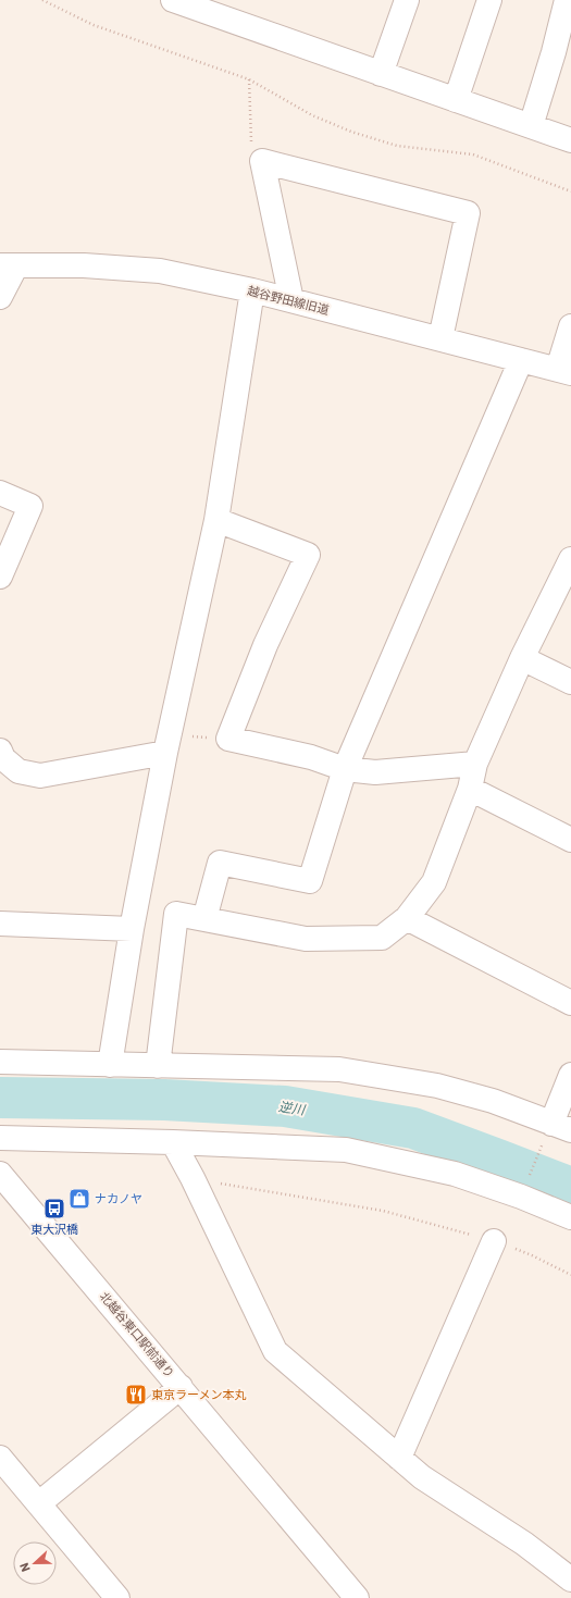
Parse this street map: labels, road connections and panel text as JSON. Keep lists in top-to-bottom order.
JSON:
{
  "streets": {
    "street": ["越谷野田線旧道", "北越谷東口駅前通り"]
  },
  "water": ["逆川"],
  "places": {
    "shop": ["ナカノヤ"],
    "bus stop": ["東大沢橋"],
    "restaurant": ["東京ラーメン本丸"]
  },
  "north": "left"
}
